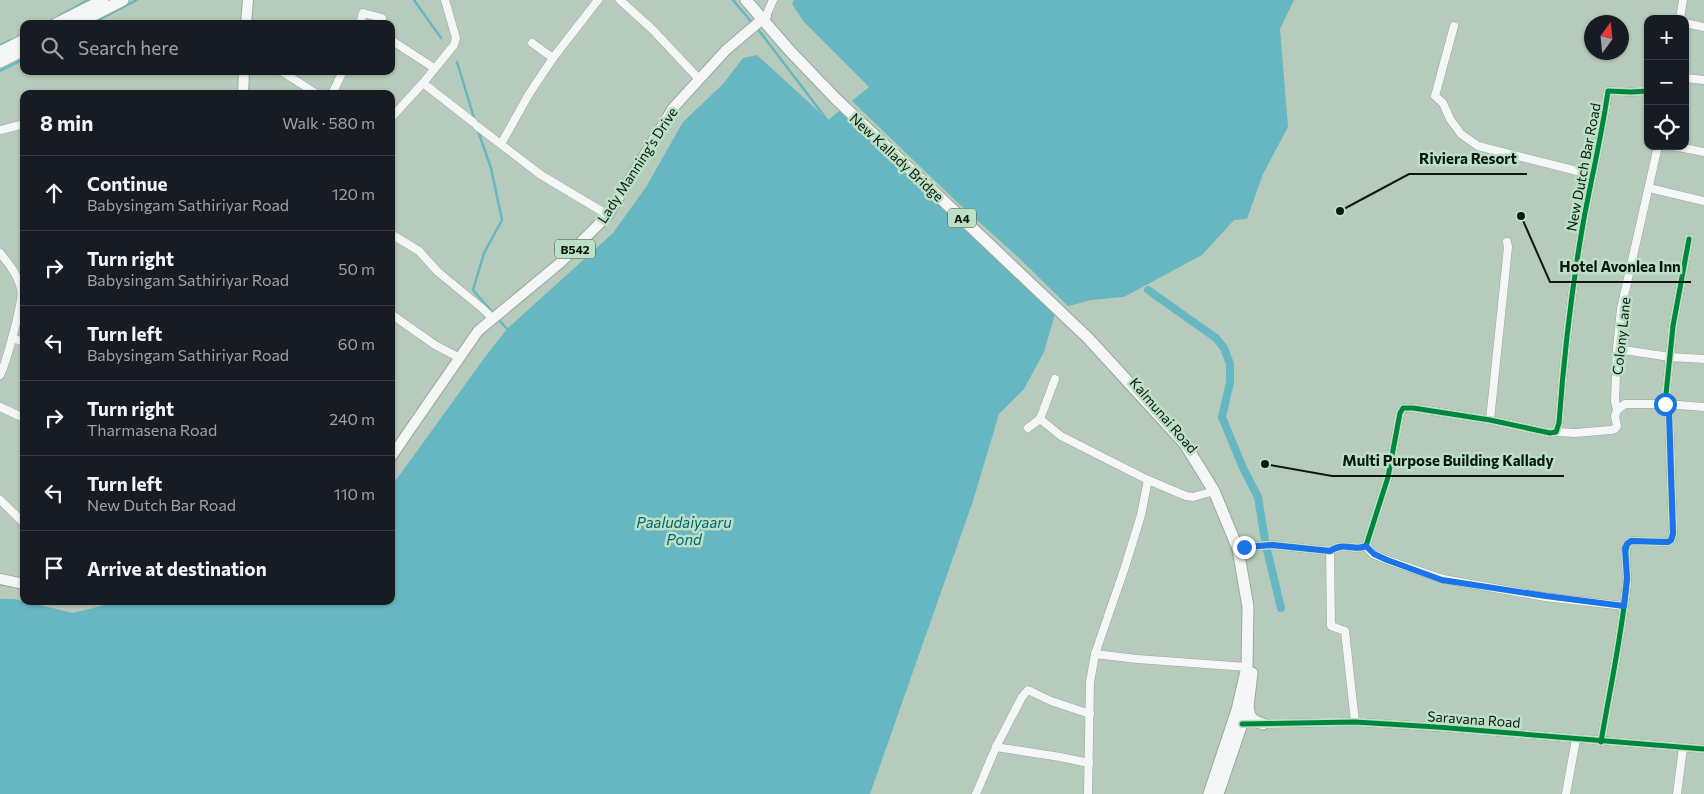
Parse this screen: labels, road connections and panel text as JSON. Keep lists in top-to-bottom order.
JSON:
{
  "streets": {
    "highway": ["New Kallady Bridge", "A4", "Kalmunai Road"],
    "main road": ["Lady Manning’s Drive", "B542"],
    "street": ["New Dutch Bar Road", "Colony Lane", "Saravana Road"]
  },
  "crossings": [
    ["New Kallady Bridge", "A4"],
    ["New Kallady Bridge", "Kalmunai Road"],
    ["Lady Manning’s Drive", "A4"],
    ["New Dutch Bar Road", "Colony Lane"],
    ["Kalmunai Road", "Saravana Road"]
  ],
  "water": ["Paaludaiyaaru Pond"],
  "places": ["Riviera Resort", "Hotel Avonlea Inn", "Multi Purpose Building Kallady"],
  "north": "top",
  "page": {
    "map_buttons": ["+", "−"],
    "search": "Search here",
    "heading": ["8 min", "Walk · 580 m"],
    "list": [
      ["Continue", "Babysingam Sathiriyar Road", "120 m"],
      ["Turn right", "Babysingam Sathiriyar Road", "50 m"],
      ["Turn left", "Babysingam Sathiriyar Road", "60 m"],
      ["Turn right", "Tharmasena Road", "240 m"],
      ["Turn left", "New Dutch Bar Road", "110 m"],
      "Arrive at destination"
    ]
  }
}
